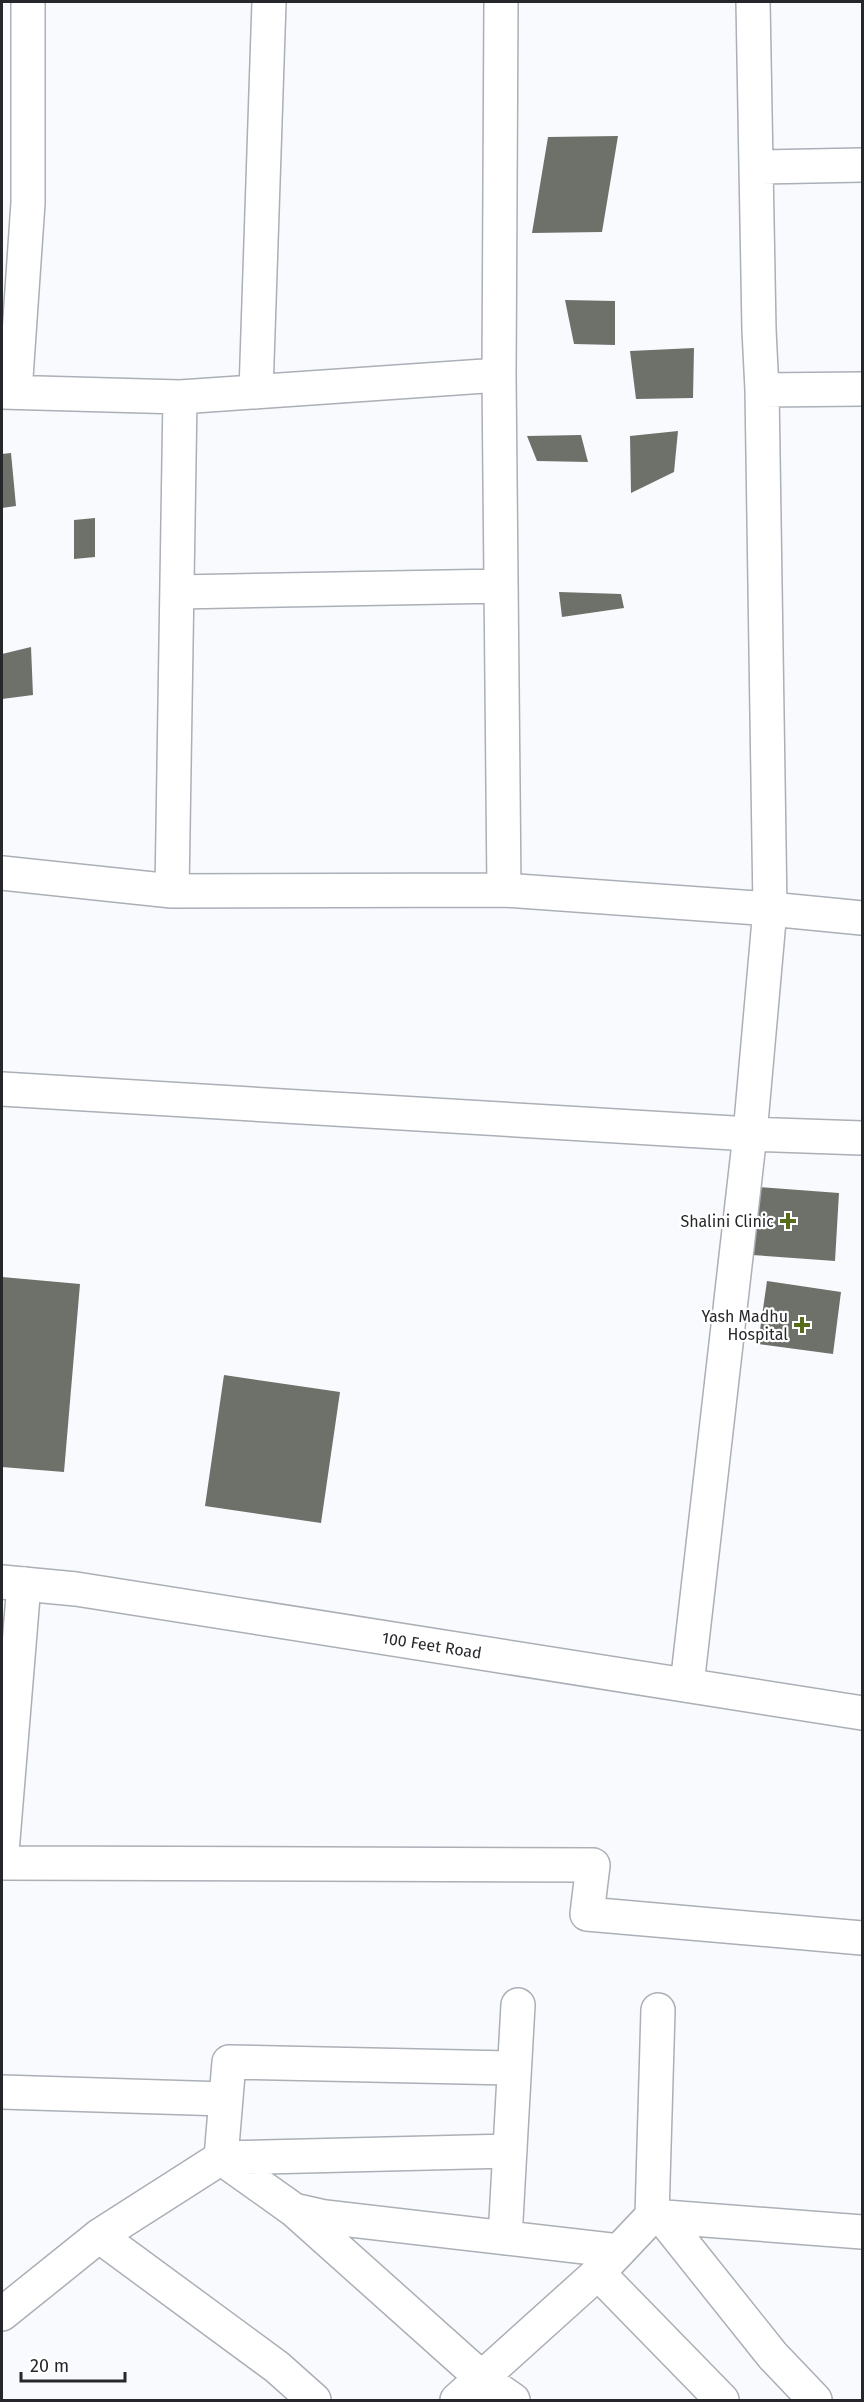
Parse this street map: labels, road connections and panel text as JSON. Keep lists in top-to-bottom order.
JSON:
{
  "streets": {
    "street": ["100 Feet Road"]
  },
  "places": {
    "health": ["Shalini Clinic", "Yash Madhu Hospital"]
  },
  "scale_bar": "20 m"
}
